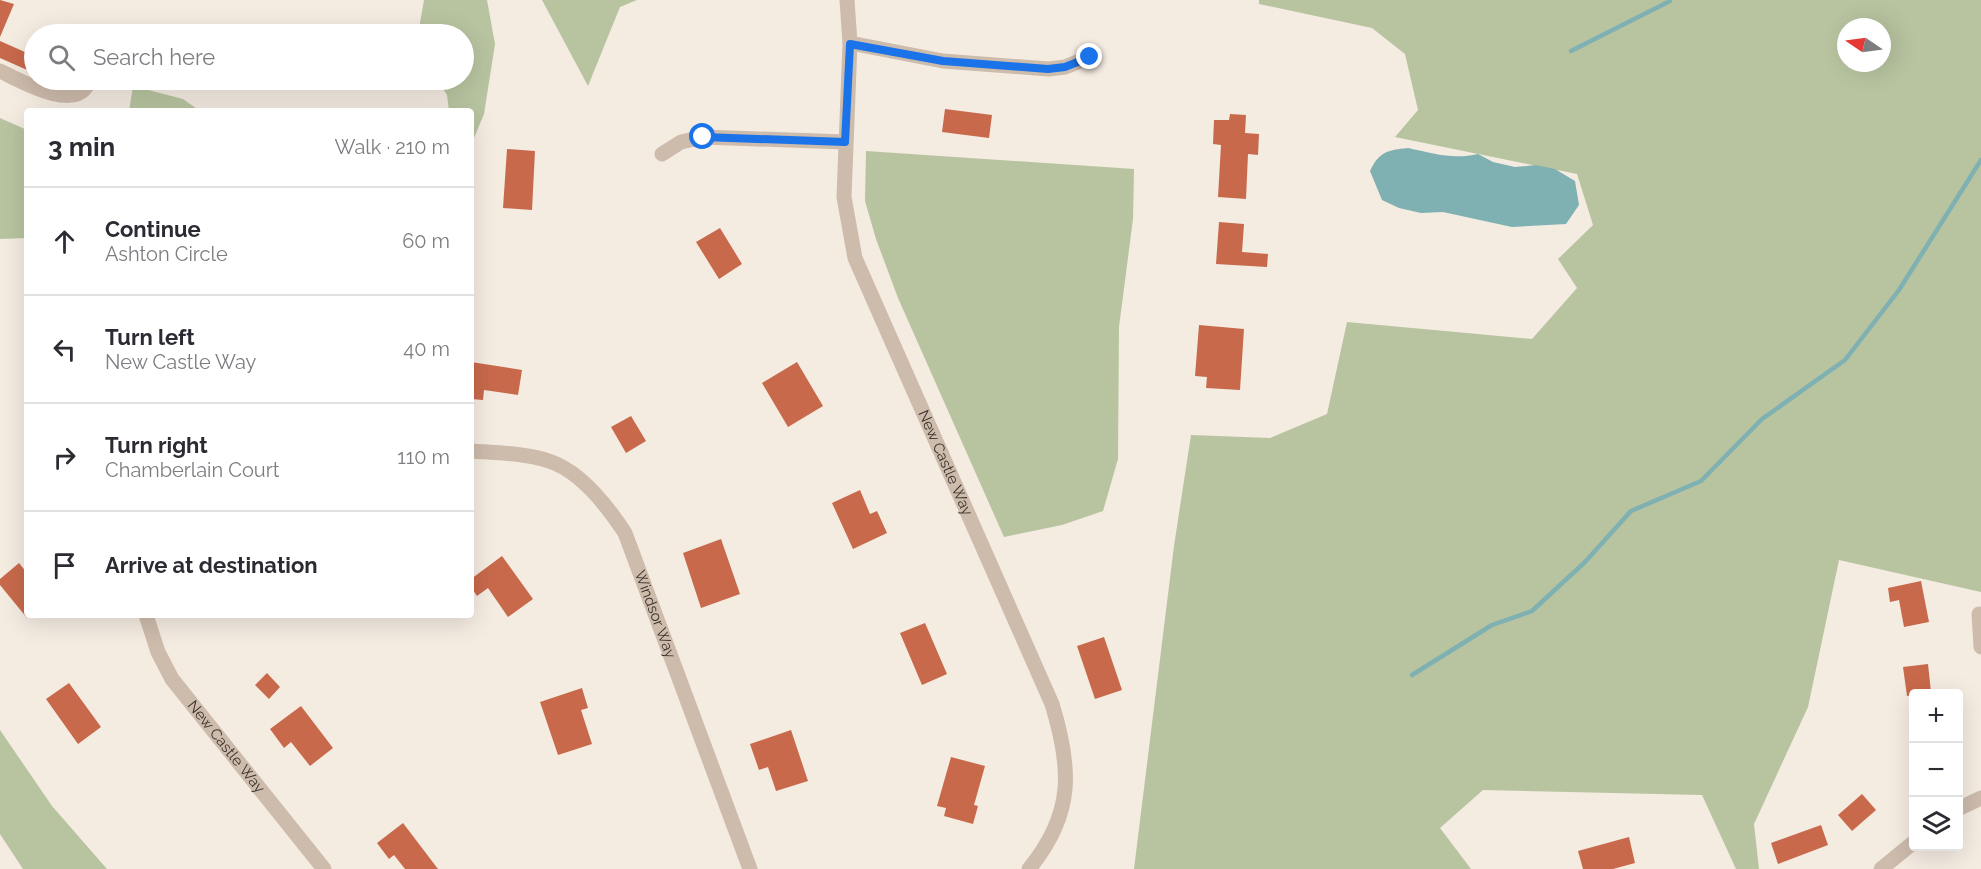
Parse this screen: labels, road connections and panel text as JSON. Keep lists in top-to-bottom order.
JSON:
{
  "streets": {
    "street": ["New Castle Way", "Windsor Way"]
  },
  "north": "left",
  "page": {
    "search": "Search here",
    "heading": ["3 min", "Walk · 210 m"],
    "list": [
      ["Continue", "Ashton Circle", "60 m"],
      ["Turn left", "New Castle Way", "40 m"],
      ["Turn right", "Chamberlain Court", "110 m"],
      "Arrive at destination"
    ],
    "map_buttons": ["+", "−"]
  }
}
